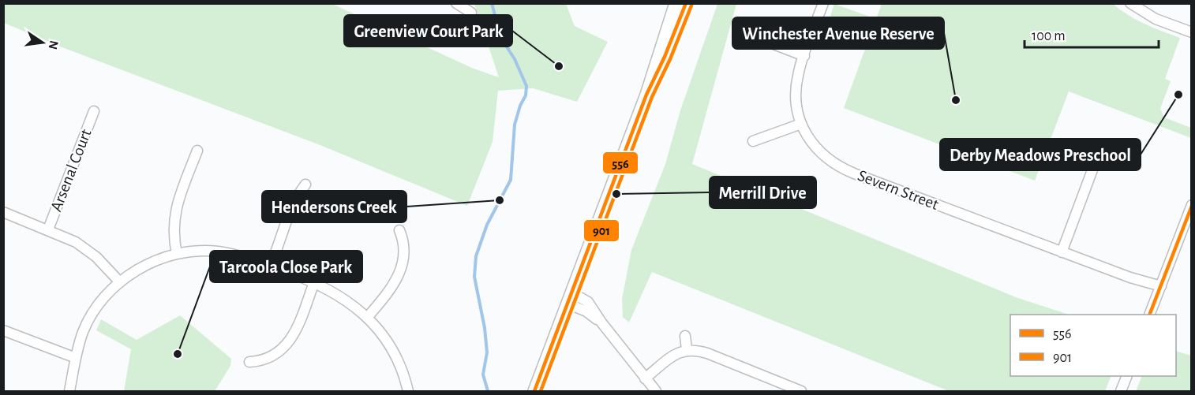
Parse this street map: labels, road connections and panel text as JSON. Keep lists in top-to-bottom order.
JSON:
{
  "streets": {
    "street": ["Arsenal Court", "Severn Street"]
  },
  "places": [
    "Greenview Court Park",
    "Derby Meadows Preschool",
    "Winchester Avenue Reserve",
    "Merrill Drive",
    "Hendersons Creek",
    "Tarcoola Close Park"
  ],
  "lines": ["transit line 556", "transit line 901"],
  "legend": ["556", "901"],
  "scale_bar": "100 m",
  "north": "right"
}
